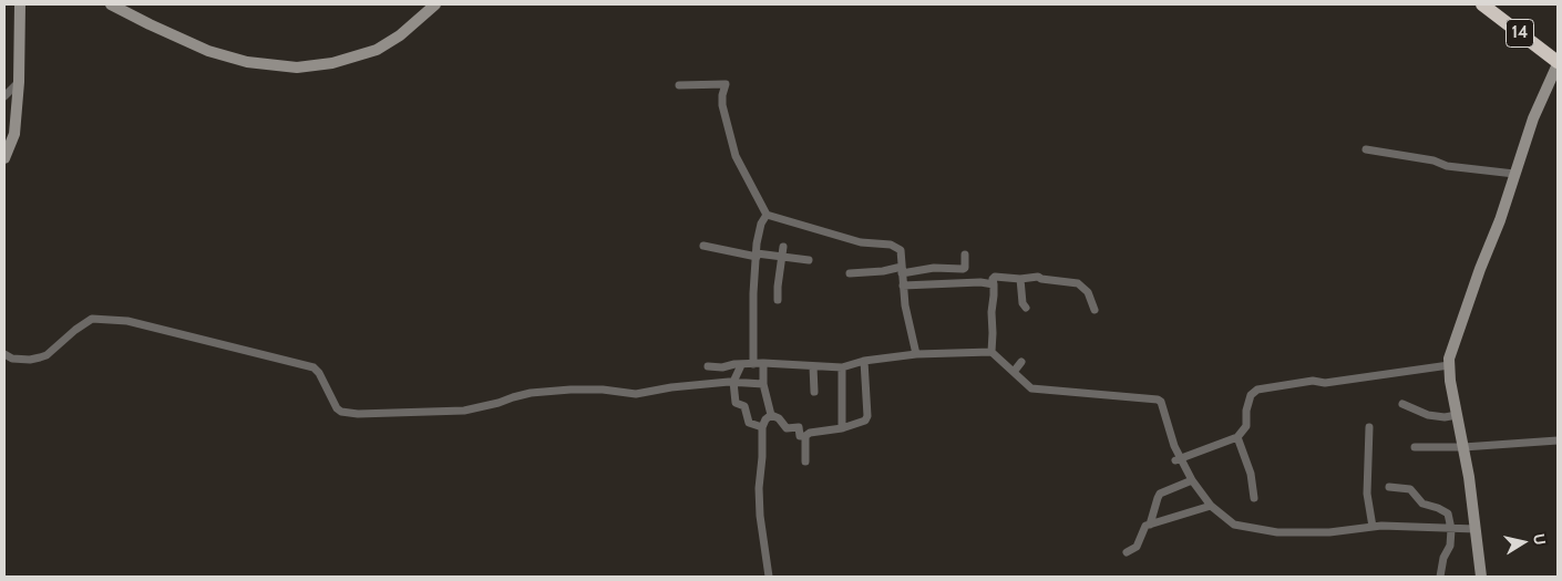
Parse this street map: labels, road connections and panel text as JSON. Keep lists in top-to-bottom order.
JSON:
{
  "streets": {
    "highway": ["14"]
  },
  "north": "right"
}
